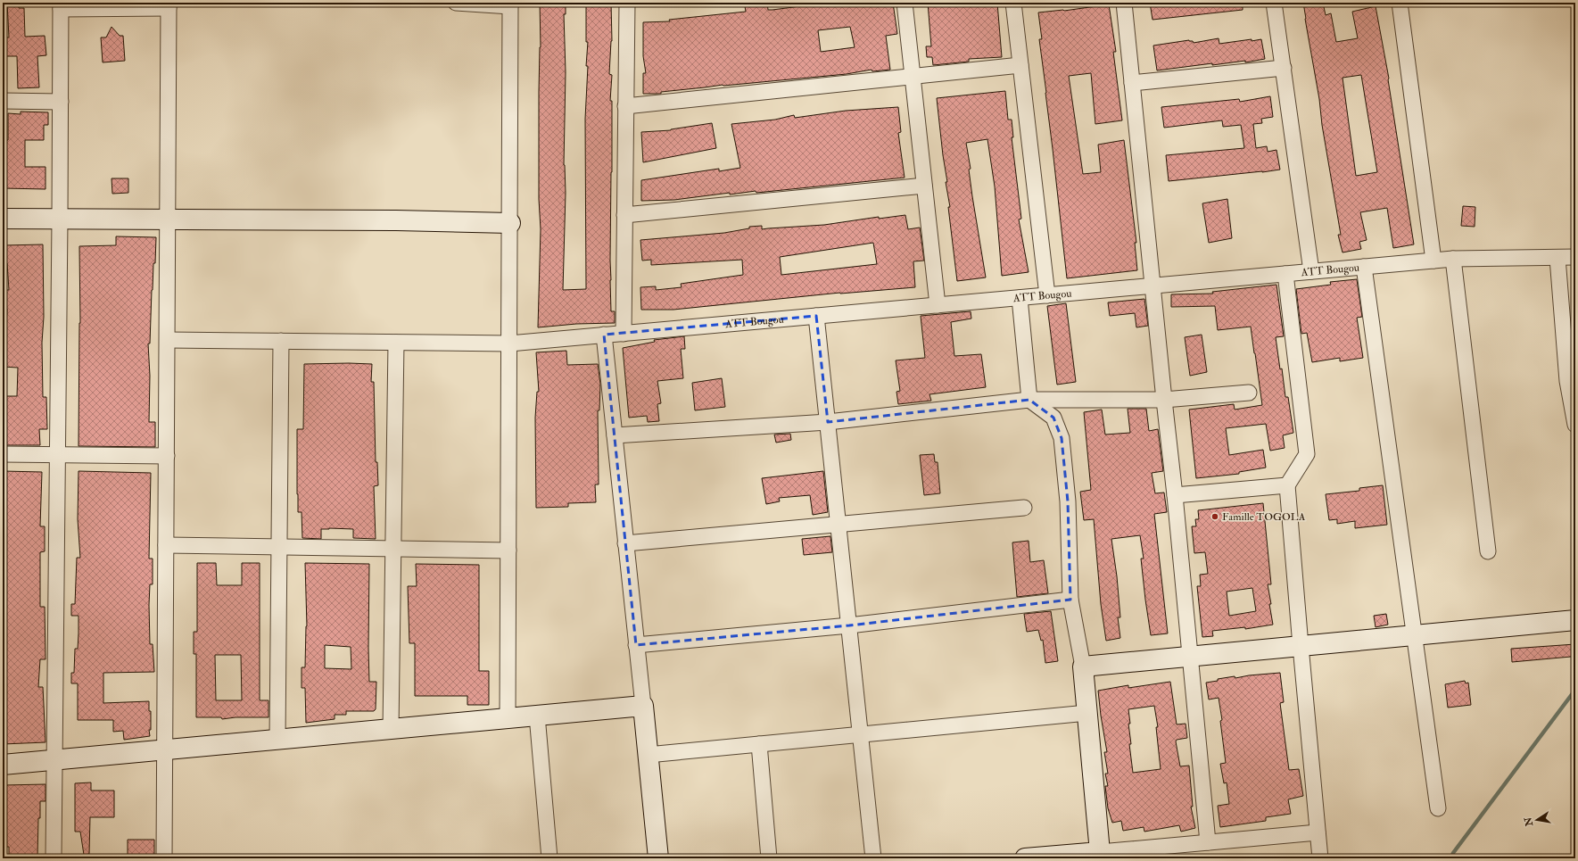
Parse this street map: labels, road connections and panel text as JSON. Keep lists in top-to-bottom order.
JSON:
{
  "streets": {
    "street": ["ATT Bougou"]
  },
  "places": ["Famille TOGOLA"],
  "north": "left"
}
